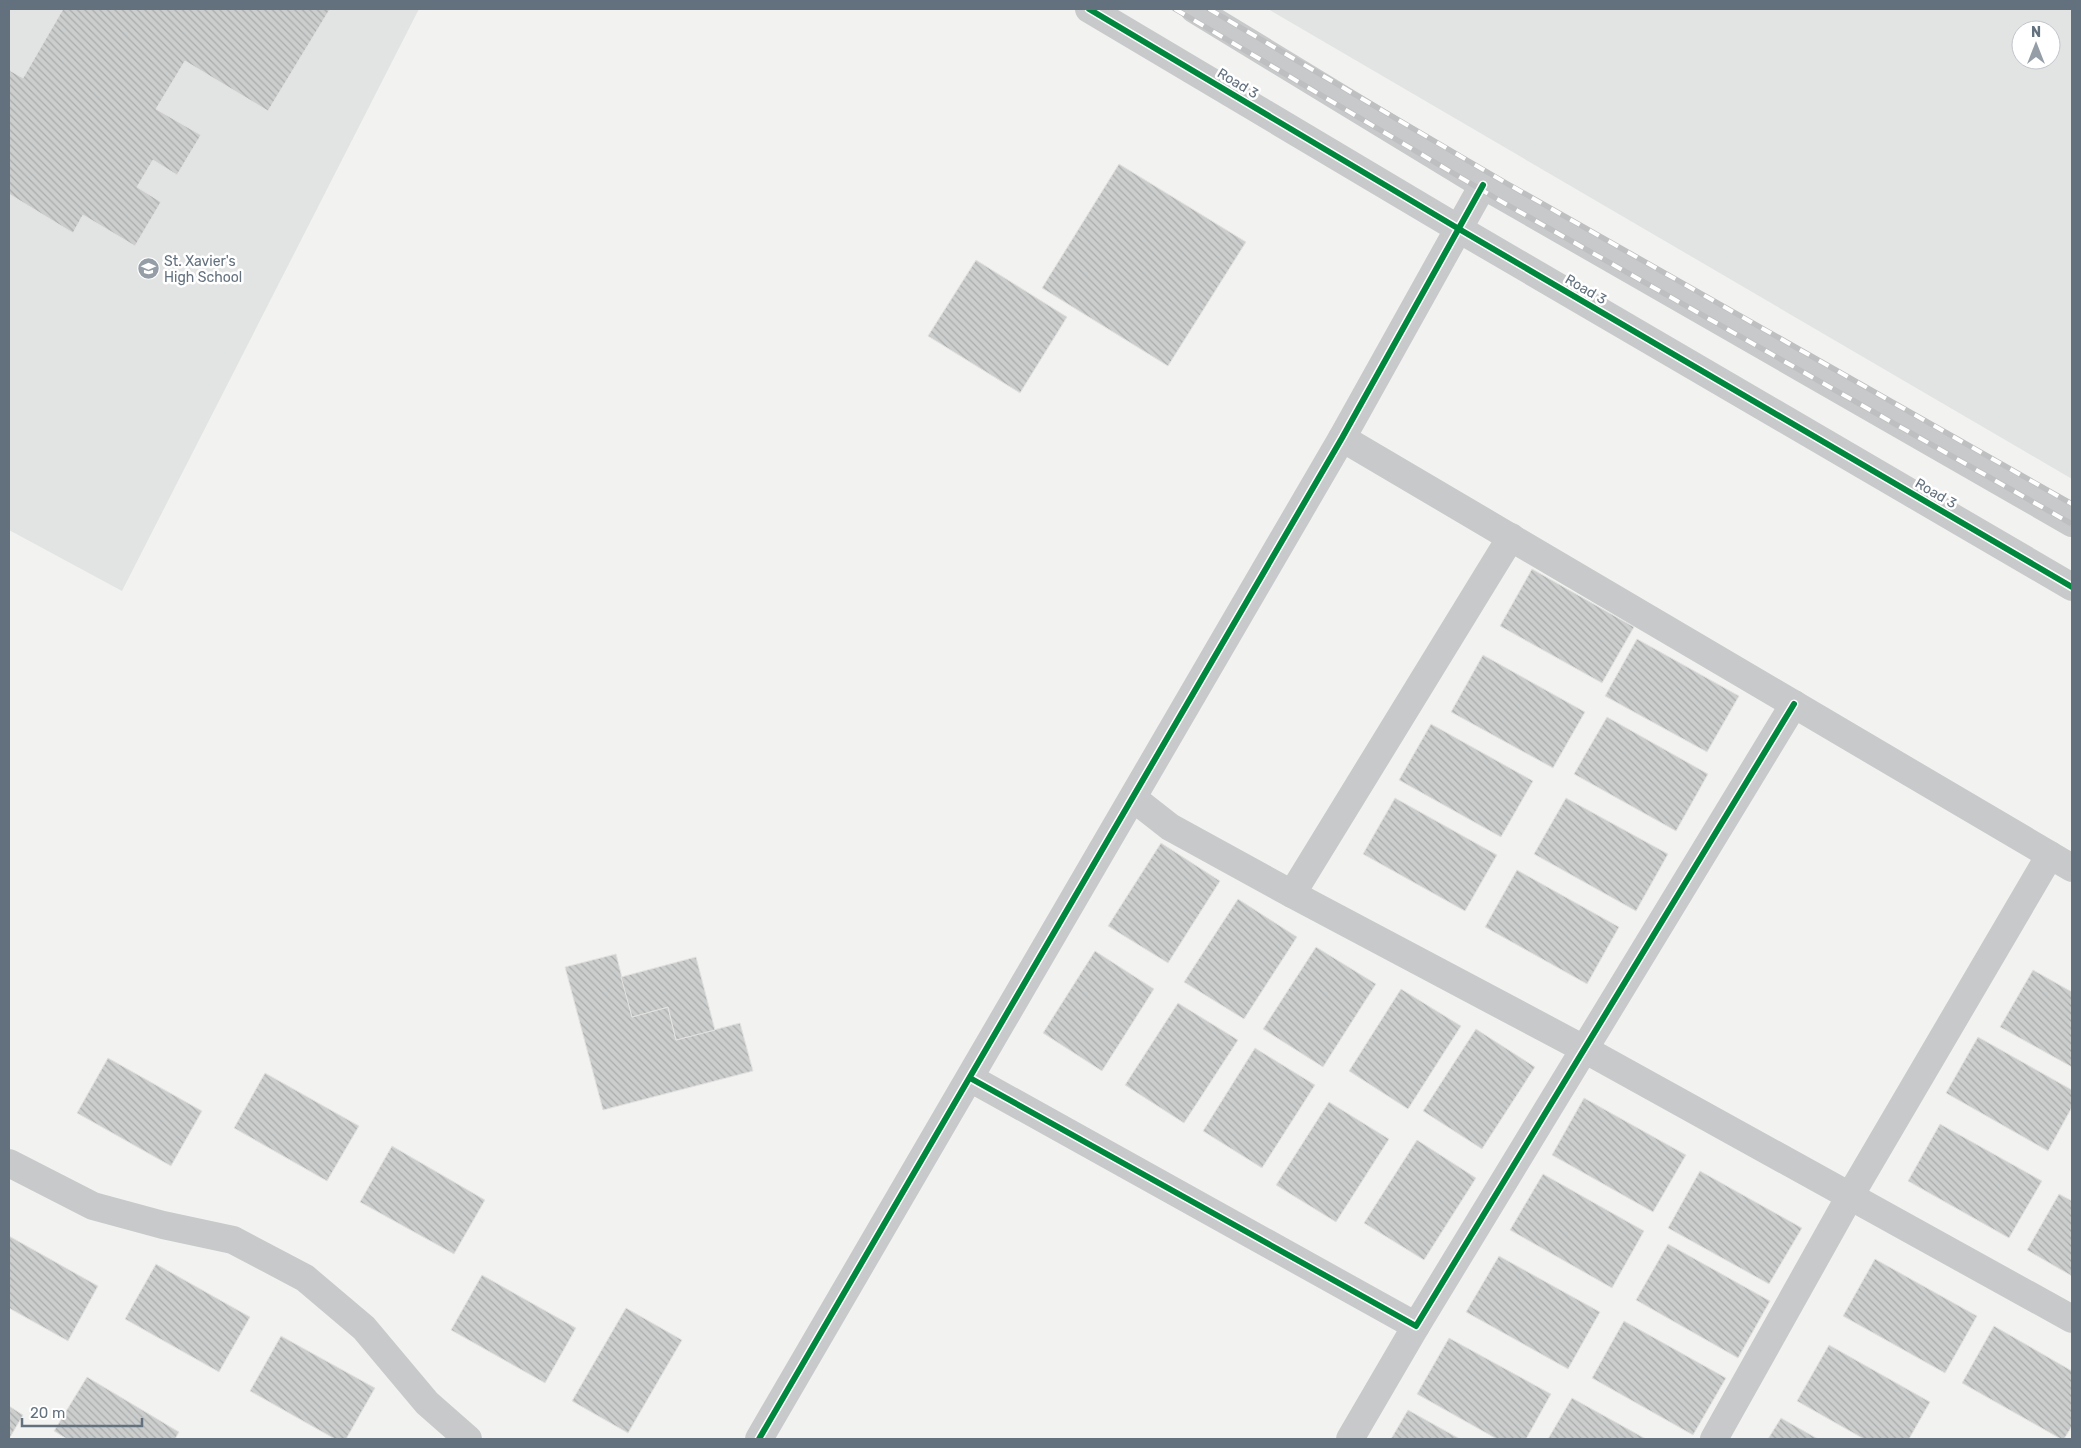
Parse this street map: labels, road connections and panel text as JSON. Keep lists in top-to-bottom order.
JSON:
{
  "streets": {
    "street": ["Road 3"]
  },
  "places": {
    "school or university": ["St. Xavier's High School"]
  },
  "scale_bar": "20 m",
  "north": "top"
}
